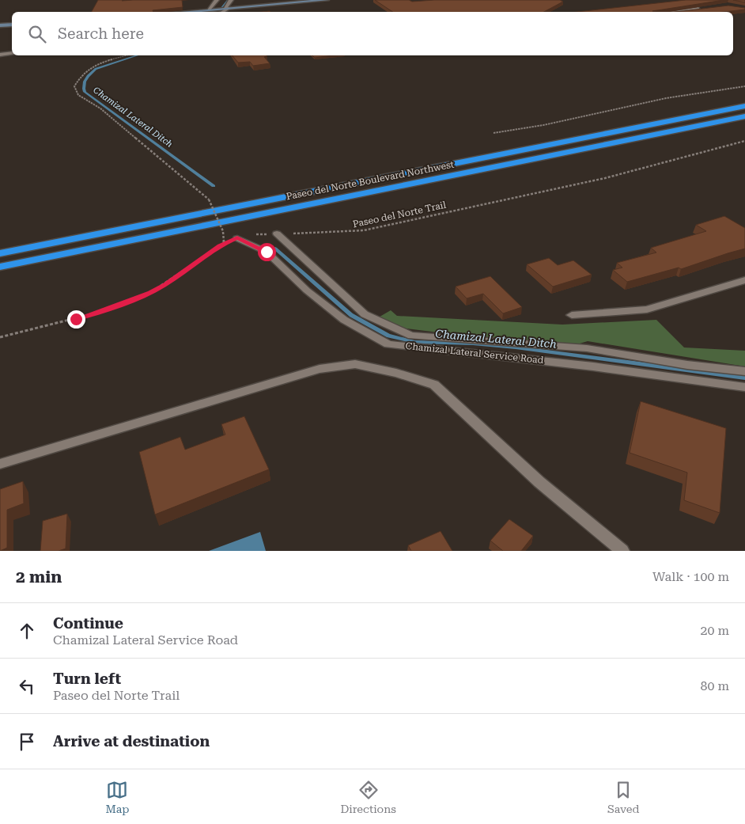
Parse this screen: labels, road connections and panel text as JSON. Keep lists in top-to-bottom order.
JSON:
{
  "streets": {
    "highway": ["Paseo del Norte Boulevard Northwest"],
    "lane": ["Chamizal Lateral Service Road"],
    "path": ["Paseo del Norte Trail"]
  },
  "crossings": [
    ["Paseo del Norte Trail", "Chamizal Lateral Service Road"]
  ],
  "water": ["Chamizal Lateral Ditch"],
  "page": {
    "search": "Search here",
    "heading": ["2 min", "Walk · 100 m"],
    "list": [
      ["Continue", "Chamizal Lateral Service Road", "20 m"],
      ["Turn left", "Paseo del Norte Trail", "80 m"],
      "Arrive at destination"
    ],
    "nav": ["Map", "Directions", "Saved"]
  }
}
